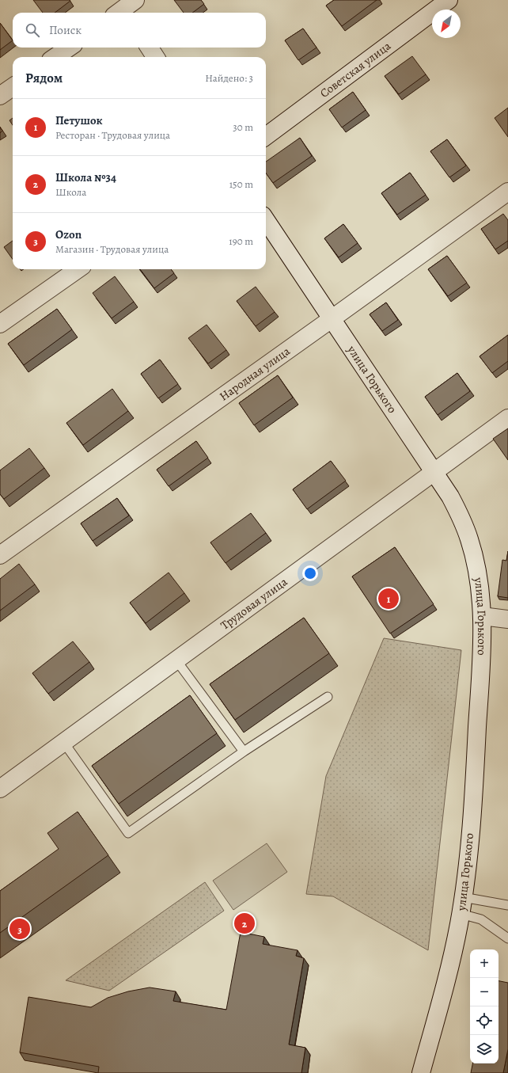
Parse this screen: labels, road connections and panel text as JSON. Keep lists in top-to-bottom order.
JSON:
{
  "streets": {
    "street": [
      "Советская улица",
      "Народная улица",
      "улица Горького",
      "Трудовая улица"
    ]
  },
  "crossings": [
    ["Народная улица", "улица Горького"],
    ["улица Горького", "Трудовая улица"]
  ],
  "north": "bottom left",
  "page": {
    "search": "Поиск",
    "heading": ["Рядом", "Найдено: 3"],
    "list": [
      {
        "mark": "1",
        "name": "Петушок",
        "note": "Ресторан · Трудовая улица",
        "value": "30 m"
      },
      {
        "mark": "2",
        "name": "Школа №34",
        "note": "Школа",
        "value": "150 m"
      },
      {
        "mark": "3",
        "name": "Ozon",
        "note": "Магазин · Трудовая улица",
        "value": "190 m"
      }
    ],
    "pins": ["1", "2", "3"],
    "map_buttons": ["+", "−"]
  }
}
